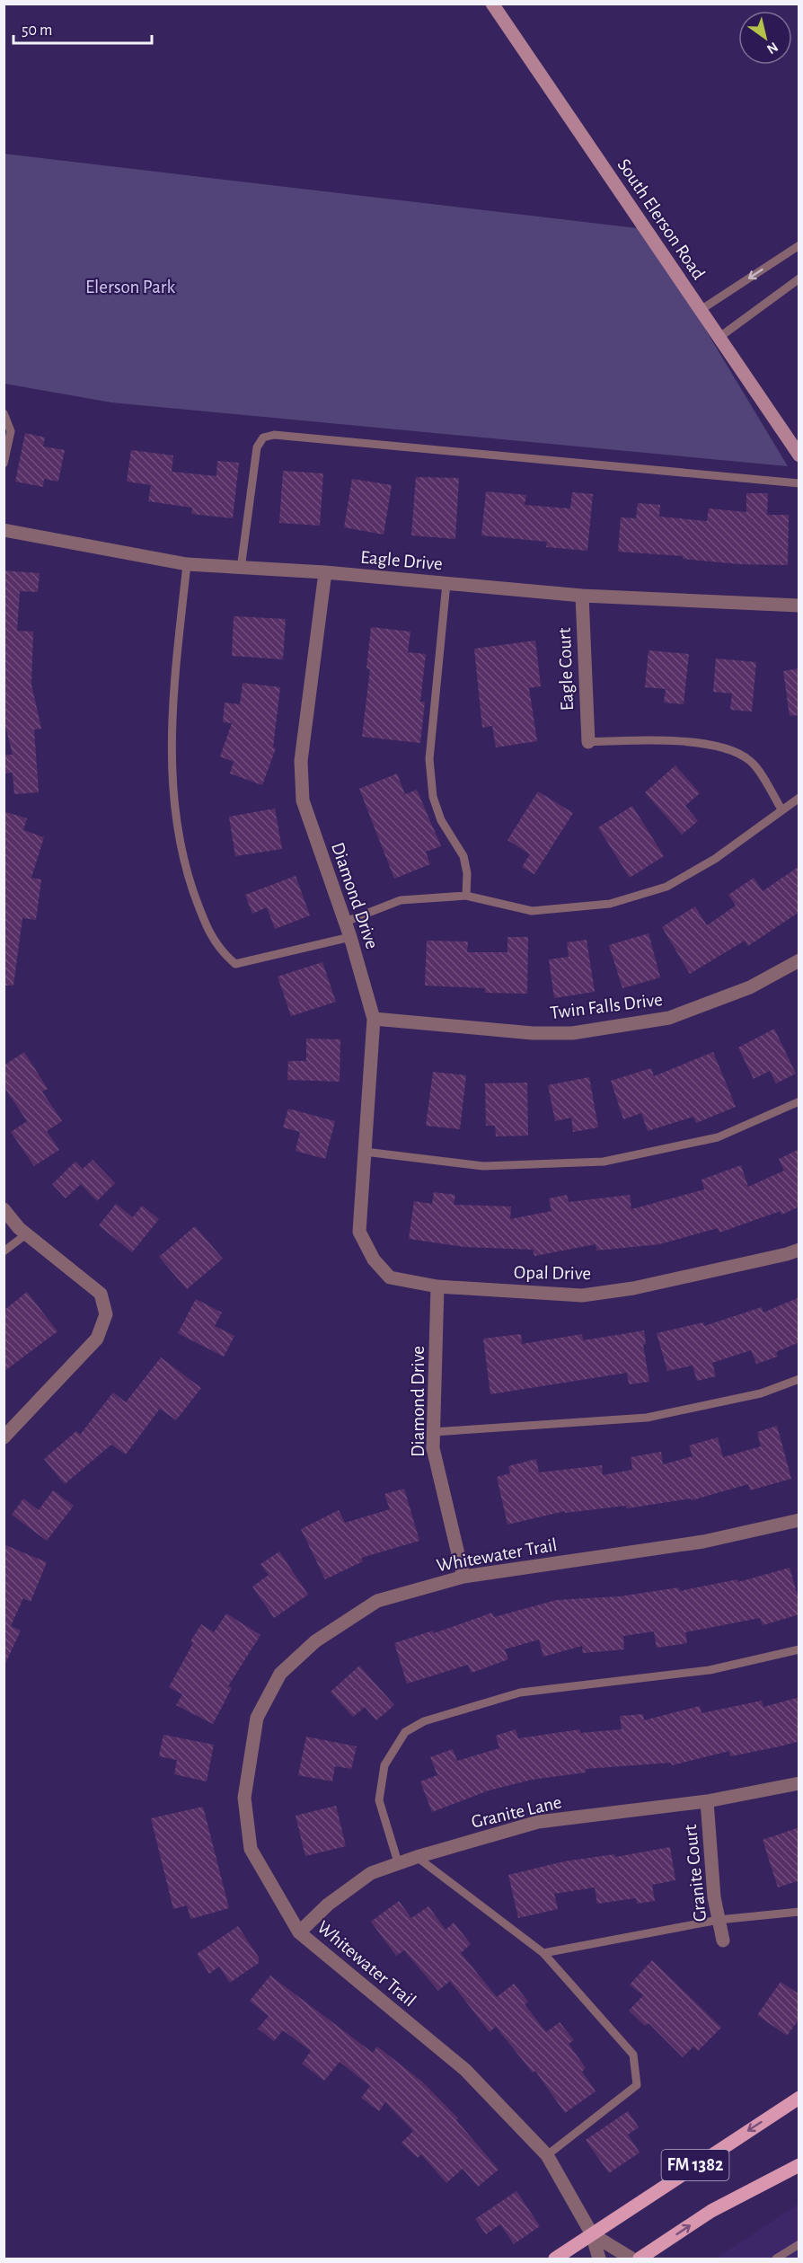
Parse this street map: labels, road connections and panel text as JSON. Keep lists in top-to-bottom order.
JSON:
{
  "streets": {
    "main road": ["FM 1382"],
    "street": [
      "South Elerson Road",
      "Eagle Drive",
      "Eagle Court",
      "Diamond Drive",
      "Twin Falls Drive",
      "Opal Drive",
      "Whitewater Trail",
      "Granite Lane",
      "Granite Court"
    ]
  },
  "crossings": [
    ["Eagle Drive", "Eagle Court"],
    ["Eagle Drive", "Diamond Drive"],
    ["Diamond Drive", "Twin Falls Drive"],
    ["Diamond Drive", "Opal Drive"],
    ["Diamond Drive", "Whitewater Trail"],
    ["Whitewater Trail", "Granite Lane"],
    ["Whitewater Trail", "FM 1382"],
    ["Granite Lane", "Granite Court"]
  ],
  "parks": ["Elerson Park"],
  "scale_bar": "50 m",
  "north": "bottom right"
}
